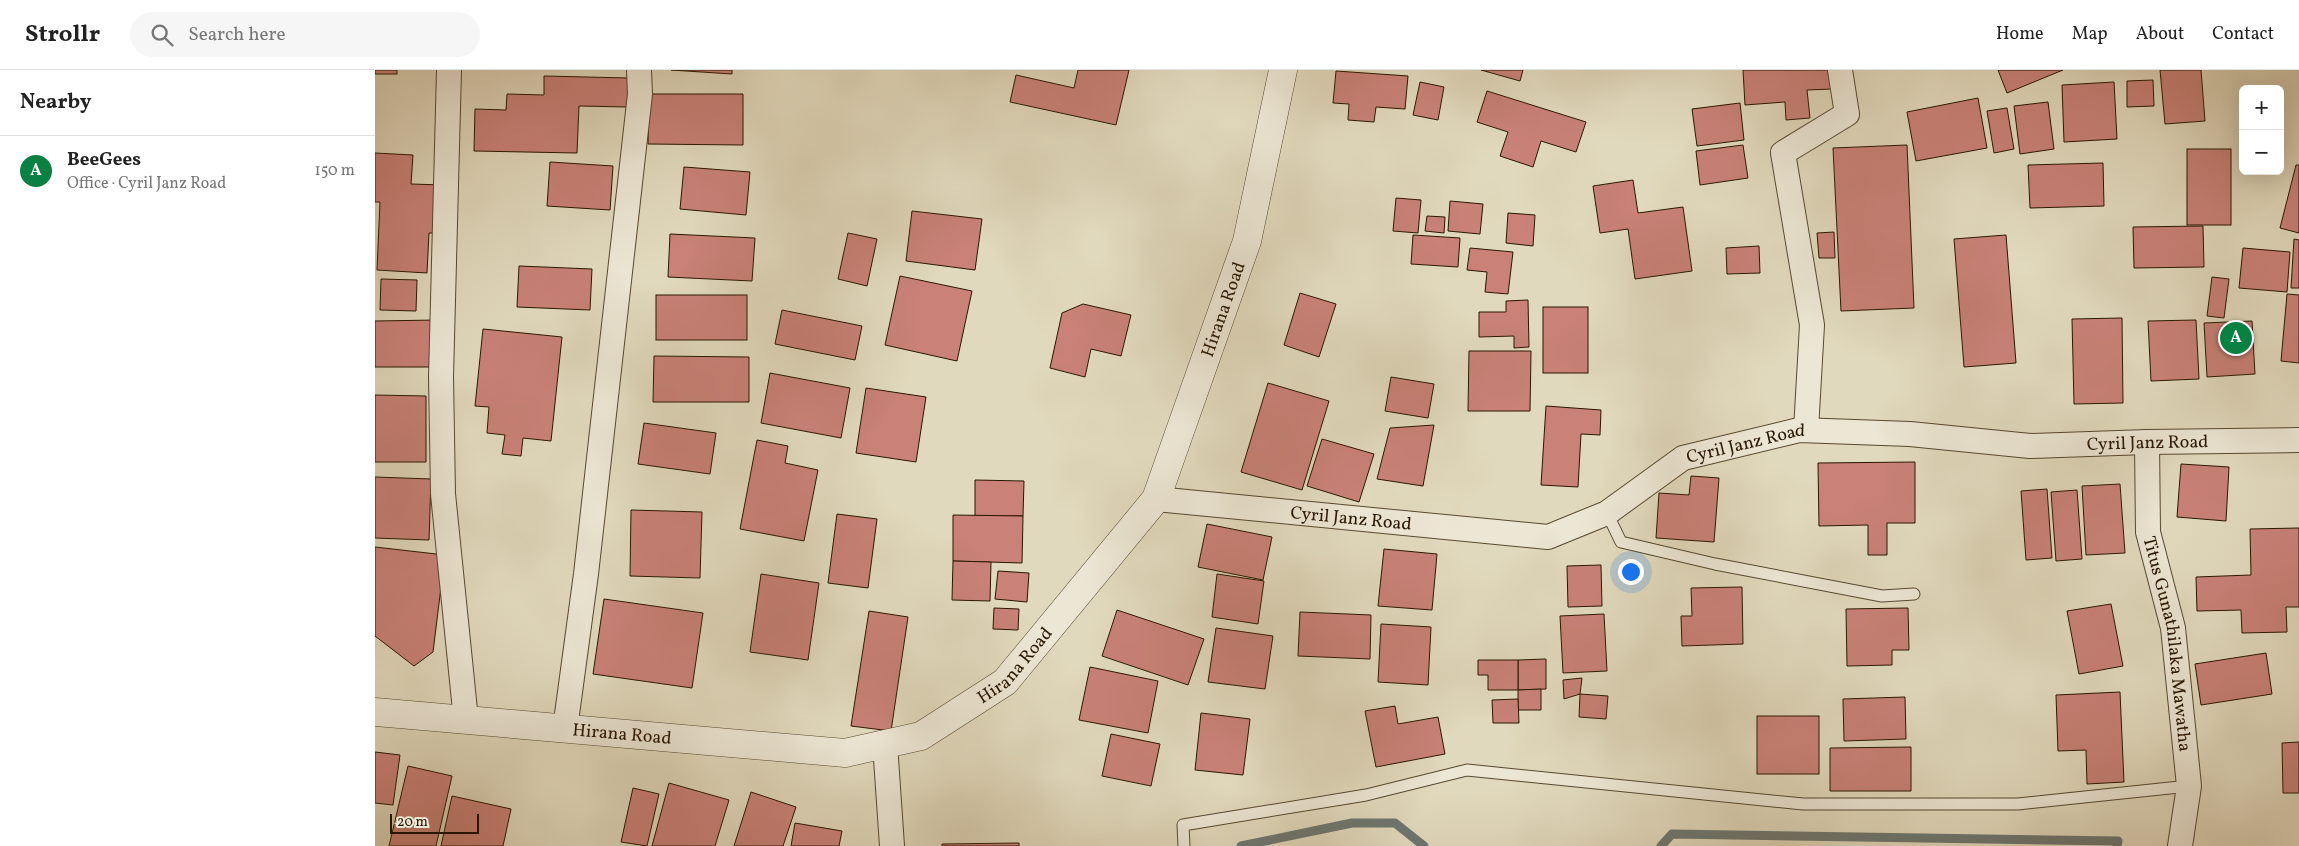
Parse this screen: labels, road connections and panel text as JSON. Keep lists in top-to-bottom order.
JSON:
{
  "streets": {
    "street": ["Hirana Road", "Cyril Janz Road", "Titus Gunathilaka Mawatha"]
  },
  "crossings": [
    ["Hirana Road", "Cyril Janz Road"],
    ["Cyril Janz Road", "Titus Gunathilaka Mawatha"]
  ],
  "scale_bar": "20 m",
  "page": {
    "header": "Strollr",
    "search": "Search here",
    "nav": [
      "Home",
      "Map",
      "About",
      "Contact"
    ],
    "heading": "Nearby",
    "map_buttons": ["+", "−"],
    "list": [
      {
        "mark": "A",
        "name": "BeeGees",
        "note": "Office · Cyril Janz Road",
        "value": "150 m"
      }
    ],
    "pins": "A",
    "scale": "20 m"
  }
}
